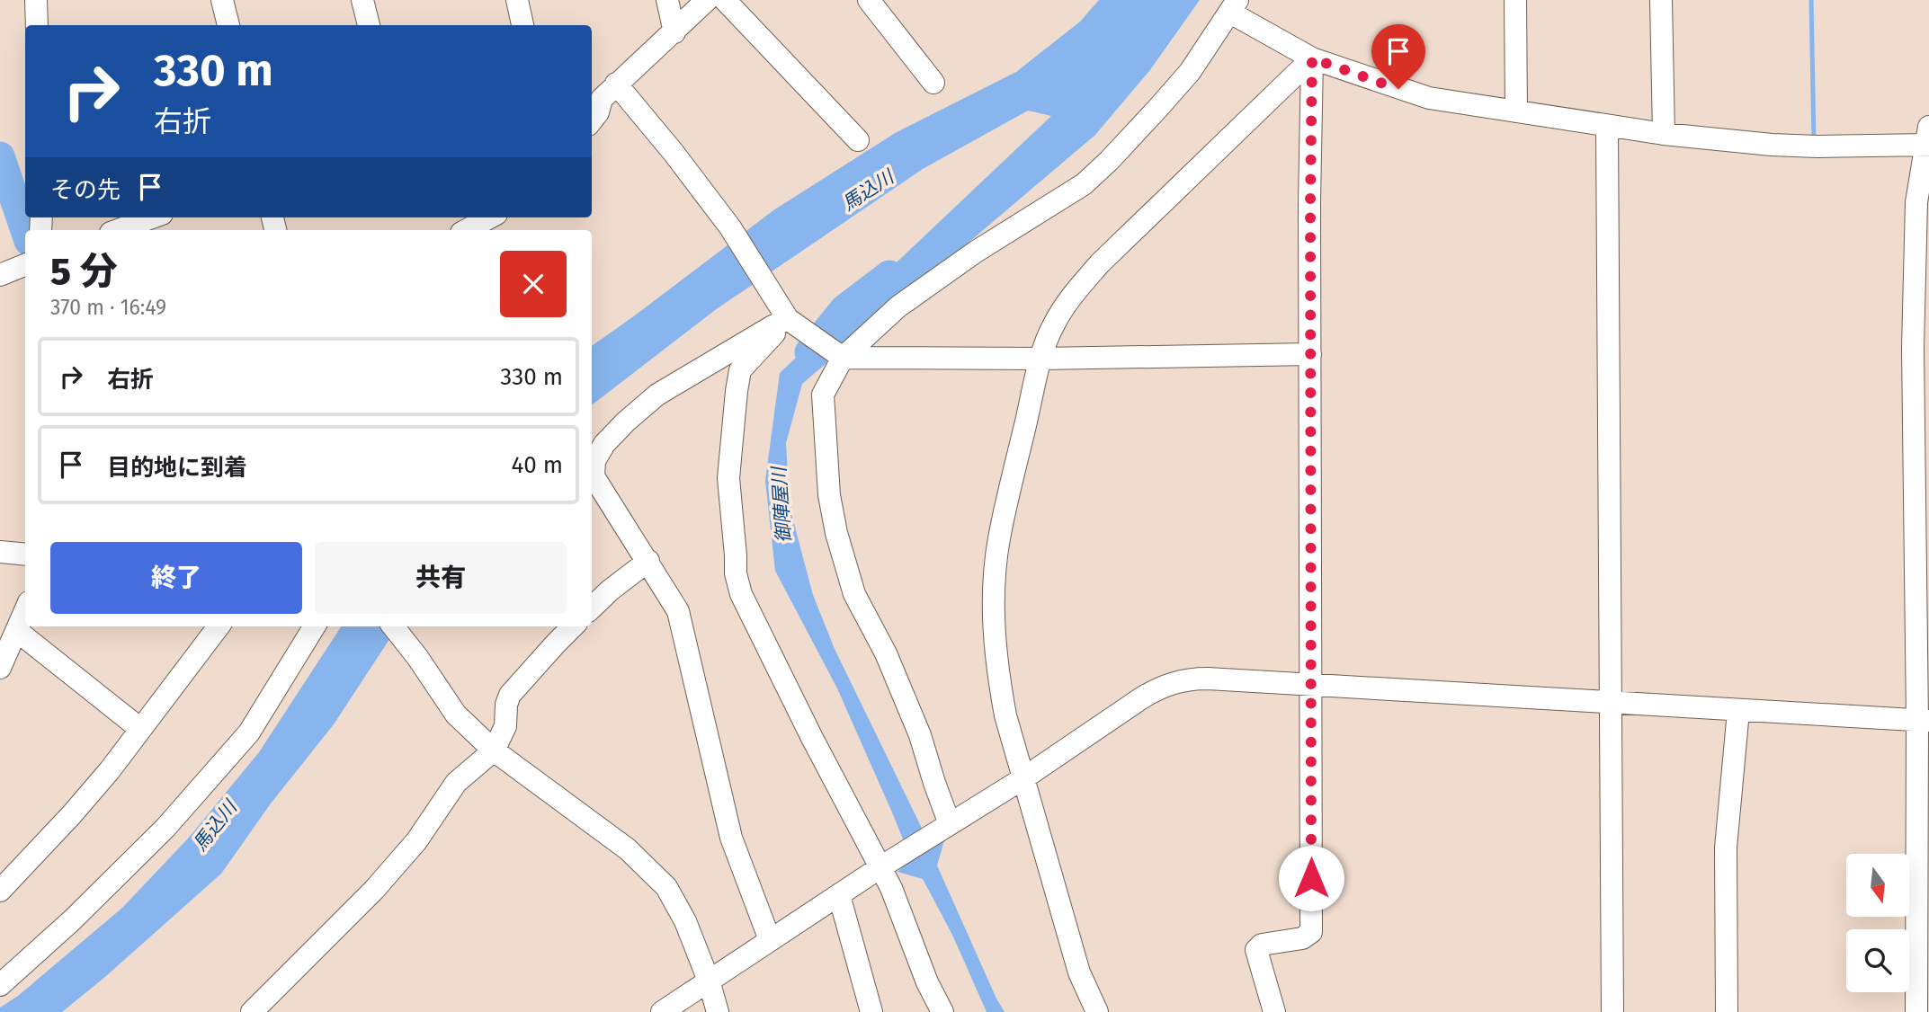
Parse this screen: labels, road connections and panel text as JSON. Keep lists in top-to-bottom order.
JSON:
{
  "water": ["馬込川", "御陣屋川"],
  "north": "bottom",
  "page": {
    "turn": ["330 m", "右折"],
    "then": "その先",
    "heading": ["5 分", "370 m · 16:49"],
    "list": [
      {
        "name": "右折",
        "value": "330 m"
      },
      {
        "name": "目的地に到着",
        "value": "40 m"
      }
    ],
    "buttons": ["終了", "共有"]
  }
}
